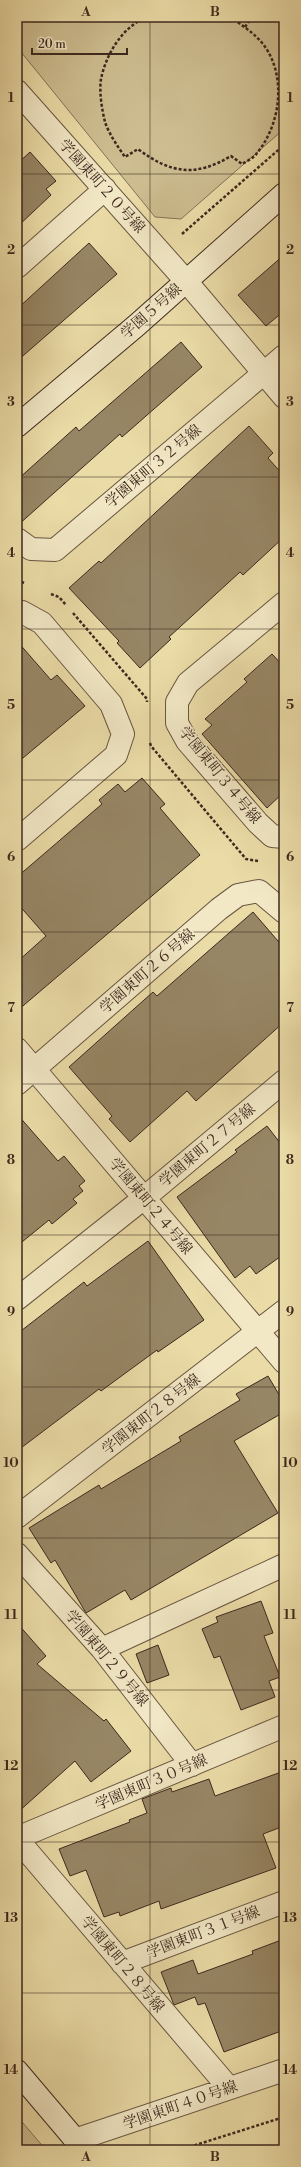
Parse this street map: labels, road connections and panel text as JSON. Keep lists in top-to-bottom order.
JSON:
{
  "streets": {
    "street": [
      "学園東町２０号線",
      "学園５号線",
      "学園東町３２号線",
      "学園東町３４号線",
      "学園東町２６号線",
      "学園東町２７号線",
      "学園東町２４号線",
      "学園東町２８号線",
      "学園東町２９号線",
      "学園東町３０号線",
      "学園東町３１号線",
      "学園東町４０号線"
    ]
  },
  "crossings": [
    ["学園東町２０号線", "学園５号線"],
    ["学園東町２０号線", "学園東町３２号線"],
    ["学園東町２６号線", "学園東町２４号線"],
    ["学園東町２７号線", "学園東町２４号線"],
    ["学園東町２４号線", "学園東町２８号線"],
    ["学園東町２８号線", "学園東町３０号線"],
    ["学園東町２８号線", "学園東町３１号線"],
    ["学園東町２８号線", "学園東町４０号線"],
    ["学園東町２９号線", "学園東町３０号線"]
  ],
  "scale_bar": "20 m",
  "grid": {
    "columns": ["A", "B"],
    "rows": [
      "1",
      "2",
      "3",
      "4",
      "5",
      "6",
      "7",
      "8",
      "9",
      "10",
      "11",
      "12",
      "13",
      "14"
    ]
  }
}
